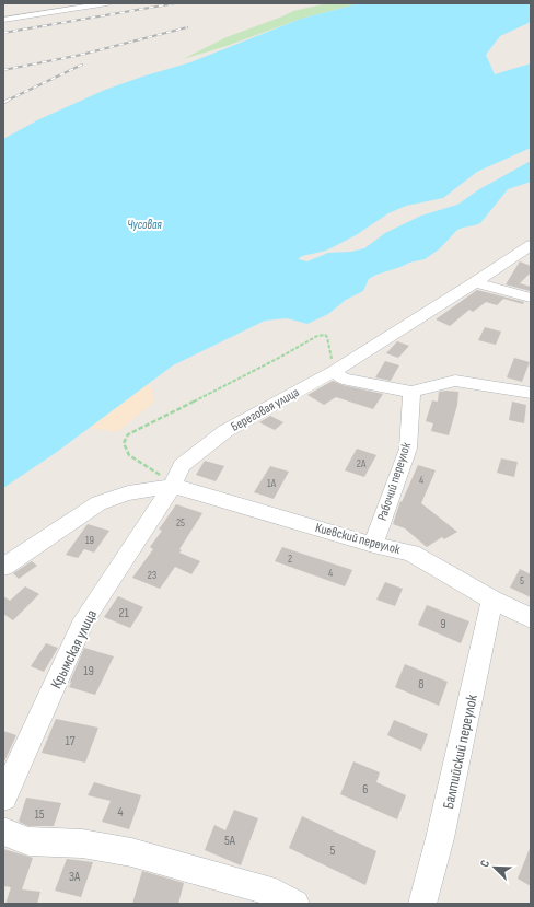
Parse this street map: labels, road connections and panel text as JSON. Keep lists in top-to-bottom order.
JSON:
{
  "streets": {
    "street": [
      "Береговая улица",
      "Рабочий переулок",
      "Киевский переулок",
      "Крымская улица",
      "Балтийский переулок"
    ]
  },
  "crossings": [
    ["Береговая улица", "Киевский переулок"],
    ["Береговая улица", "Крымская улица"],
    ["Рабочий переулок", "Киевский переулок"],
    ["Киевский переулок", "Крымская улица"],
    ["Киевский переулок", "Балтийский переулок"]
  ],
  "water": ["Чусовая"],
  "house_numbers": [
    "2А",
    "4",
    "1А",
    "25",
    "19",
    "2",
    "4",
    "23",
    "5",
    "21",
    "9",
    "19",
    "8",
    "17",
    "6",
    "4",
    "15",
    "5А",
    "5",
    "3А"
  ],
  "north": "top left"
}
